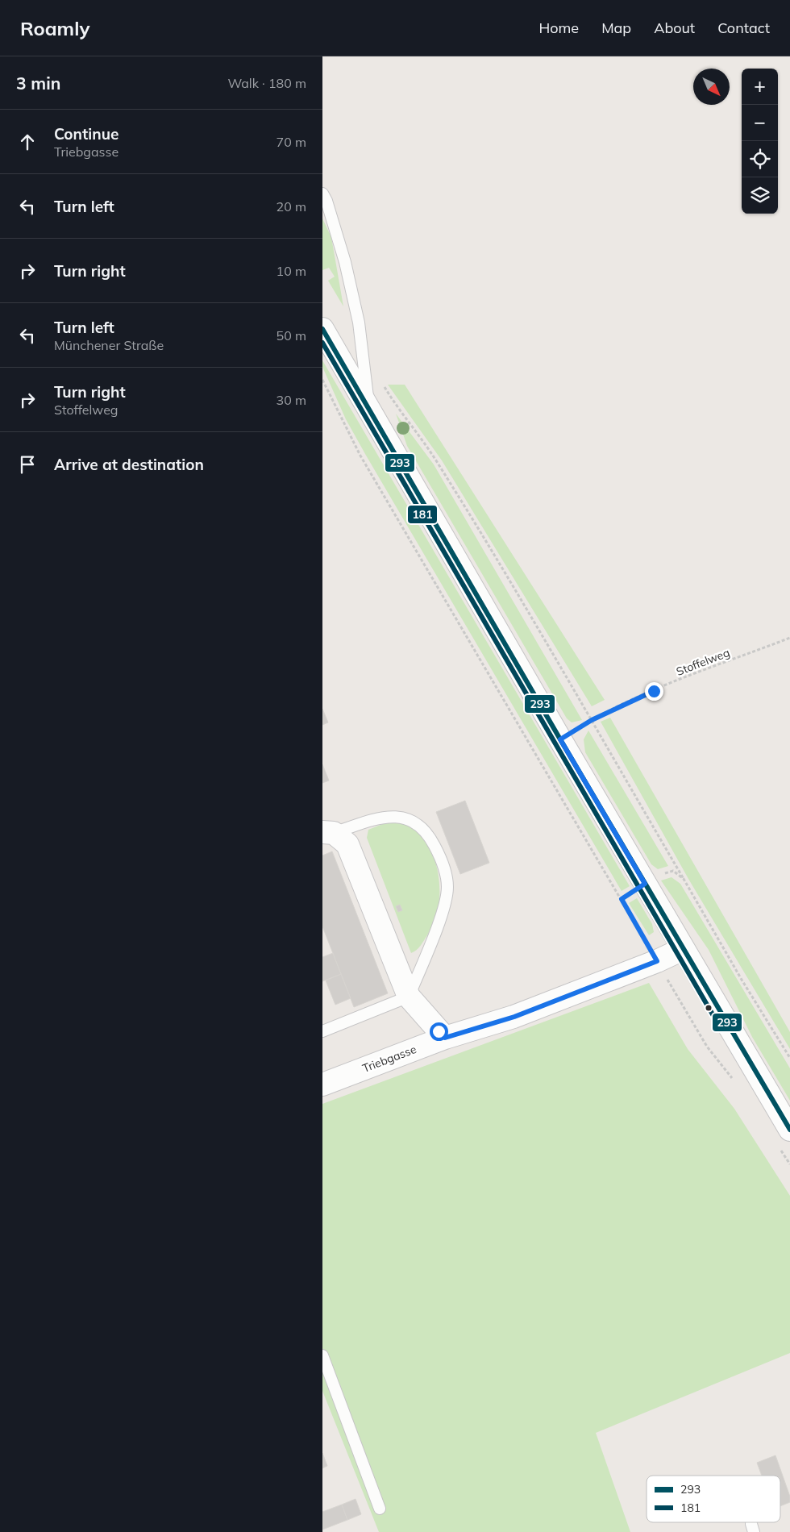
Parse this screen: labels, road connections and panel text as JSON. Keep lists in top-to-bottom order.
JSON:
{
  "streets": {
    "main road": ["Triebgasse"],
    "path": ["Stoffelweg"]
  },
  "lines": ["transit line 293", "transit line 181"],
  "legend": ["293", "181"],
  "north": "bottom right",
  "page": {
    "header": "Roamly",
    "nav": [
      "Home",
      "Map",
      "About",
      "Contact"
    ],
    "heading": ["3 min", "Walk · 180 m"],
    "map_buttons": ["+", "−"],
    "list": [
      ["Continue", "Triebgasse", "70 m"],
      ["Turn left", "20 m"],
      ["Turn right", "10 m"],
      ["Turn left", "Münchener Straße", "50 m"],
      ["Turn right", "Stoffelweg", "30 m"],
      "Arrive at destination"
    ]
  }
}
